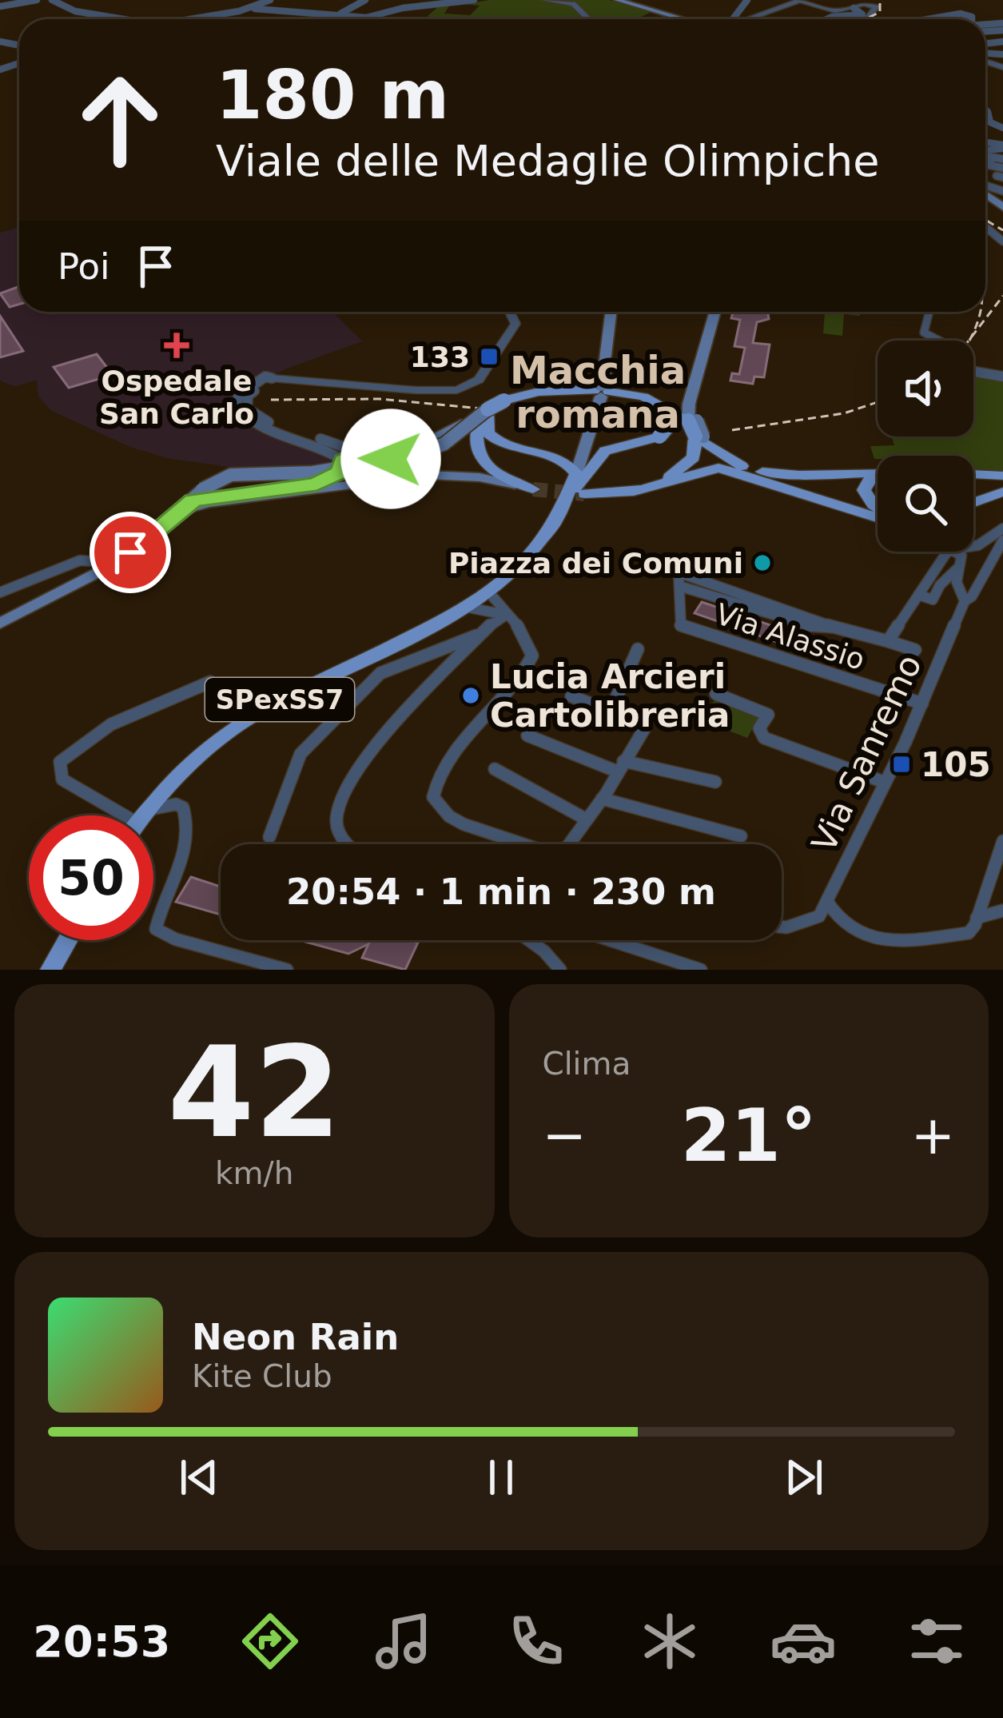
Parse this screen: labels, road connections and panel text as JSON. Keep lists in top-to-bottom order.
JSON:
{
  "streets": {
    "main road": ["SPexSS7"],
    "street": ["Via Alassio", "Via Sanremo"]
  },
  "crossings": [
    ["Via Alassio", "Via Sanremo"]
  ],
  "districts": ["Macchia romana"],
  "places": {
    "health": ["Ospedale San Carlo"],
    "transit": ["133", "105"],
    "other": ["Piazza dei Comuni", "Lucia Arcieri Cartolibreria"]
  },
  "page": {
    "turn": ["180 m", "Viale delle Medaglie Olimpiche"],
    "then": "Poi",
    "limit": "50",
    "trip": "20:54 · 1 min · 230 m",
    "tile": [
      ["42", "km/h"],
      "Clima"
    ],
    "heat": ["−", "21°", "+"],
    "song": ["Neon Rain", "Kite Club"],
    "tabs": "20:53"
  }
}
